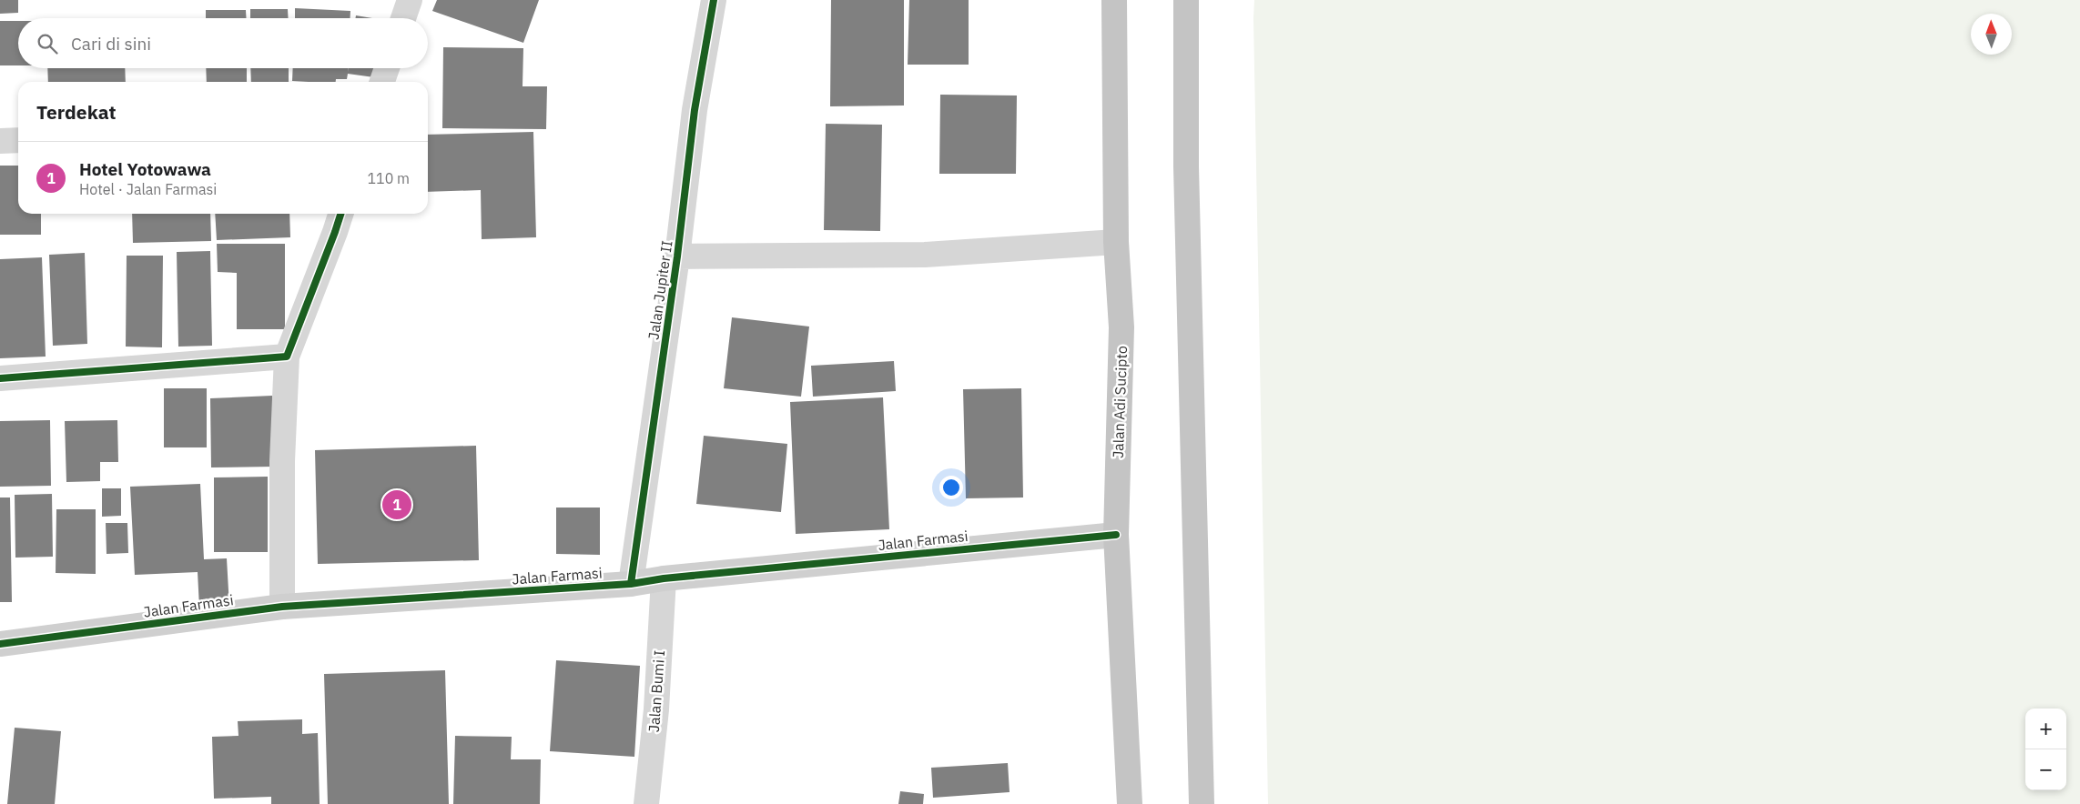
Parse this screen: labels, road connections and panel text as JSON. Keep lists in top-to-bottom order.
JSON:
{
  "streets": {
    "highway": ["Jalan Adi Sucipto"],
    "street": ["Jalan Jupiter II", "Jalan Farmasi", "Jalan Bumi I"]
  },
  "crossings": [
    ["Jalan Jupiter II", "Jalan Farmasi"],
    ["Jalan Adi Sucipto", "Jalan Farmasi"],
    ["Jalan Farmasi", "Jalan Bumi I"]
  ],
  "north": "top",
  "page": {
    "search": "Cari di sini",
    "heading": "Terdekat",
    "list": [
      {
        "mark": "1",
        "name": "Hotel Yotowawa",
        "note": "Hotel · Jalan Farmasi",
        "value": "110 m"
      }
    ],
    "pins": "1",
    "map_buttons": ["+", "−"]
  }
}
